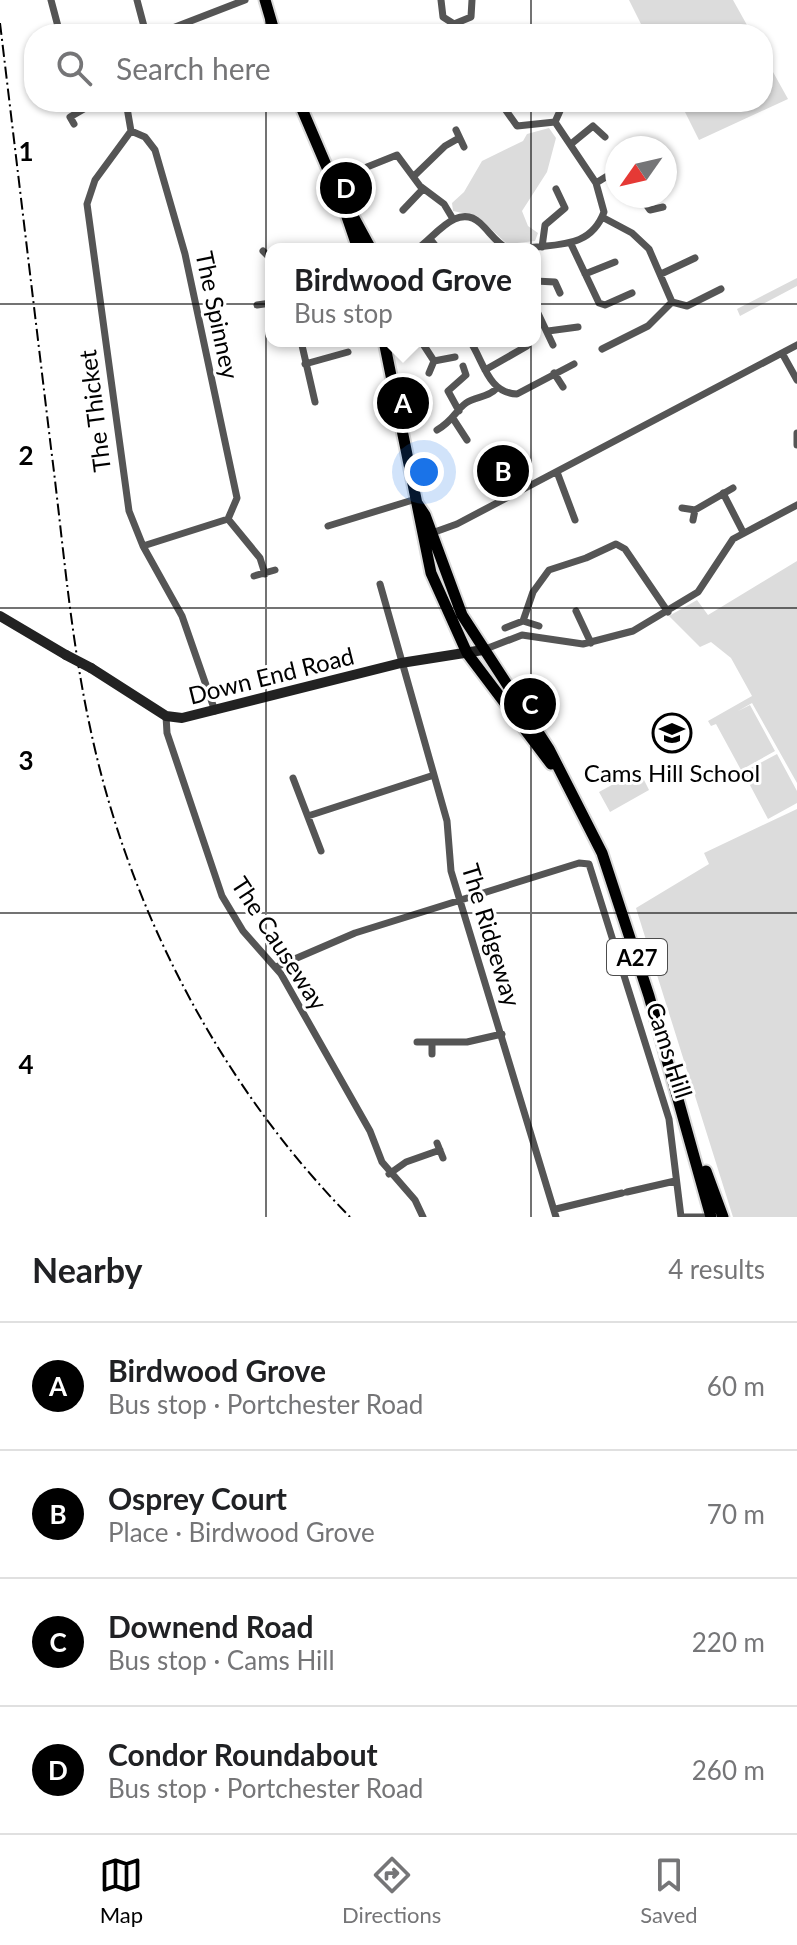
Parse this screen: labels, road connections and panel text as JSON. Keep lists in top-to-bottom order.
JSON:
{
  "streets": {
    "main road": ["A27", "Cams Hill"],
    "street": [
      "The Spinney",
      "The Thicket",
      "Down End Road",
      "The Ridgeway",
      "The Causeway"
    ]
  },
  "crossings": [
    ["The Spinney", "The Thicket"],
    ["The Thicket", "Down End Road"],
    ["Down End Road", "The Ridgeway"],
    ["Down End Road", "The Causeway"],
    ["Down End Road", "A27"],
    ["Down End Road", "Cams Hill"],
    ["The Ridgeway", "Cams Hill"],
    ["A27", "Cams Hill"]
  ],
  "places": {
    "school or university": ["Cams Hill School"]
  },
  "north": "bottom left",
  "page": {
    "search": "Search here",
    "pins": [
      "D",
      "A",
      "B",
      "C"
    ],
    "popup": ["Birdwood Grove", "Bus stop"],
    "heading": ["Nearby", "4 results"],
    "list": [
      {
        "mark": "A",
        "name": "Birdwood Grove",
        "note": "Bus stop · Portchester Road",
        "value": "60 m"
      },
      {
        "mark": "B",
        "name": "Osprey Court",
        "note": "Place · Birdwood Grove",
        "value": "70 m"
      },
      {
        "mark": "C",
        "name": "Downend Road",
        "note": "Bus stop · Cams Hill",
        "value": "220 m"
      },
      {
        "mark": "D",
        "name": "Condor Roundabout",
        "note": "Bus stop · Portchester Road",
        "value": "260 m"
      }
    ],
    "nav": ["Map", "Directions", "Saved"]
  },
  "grid": {
    "rows": [
      "1",
      "2",
      "3",
      "4"
    ]
  }
}
